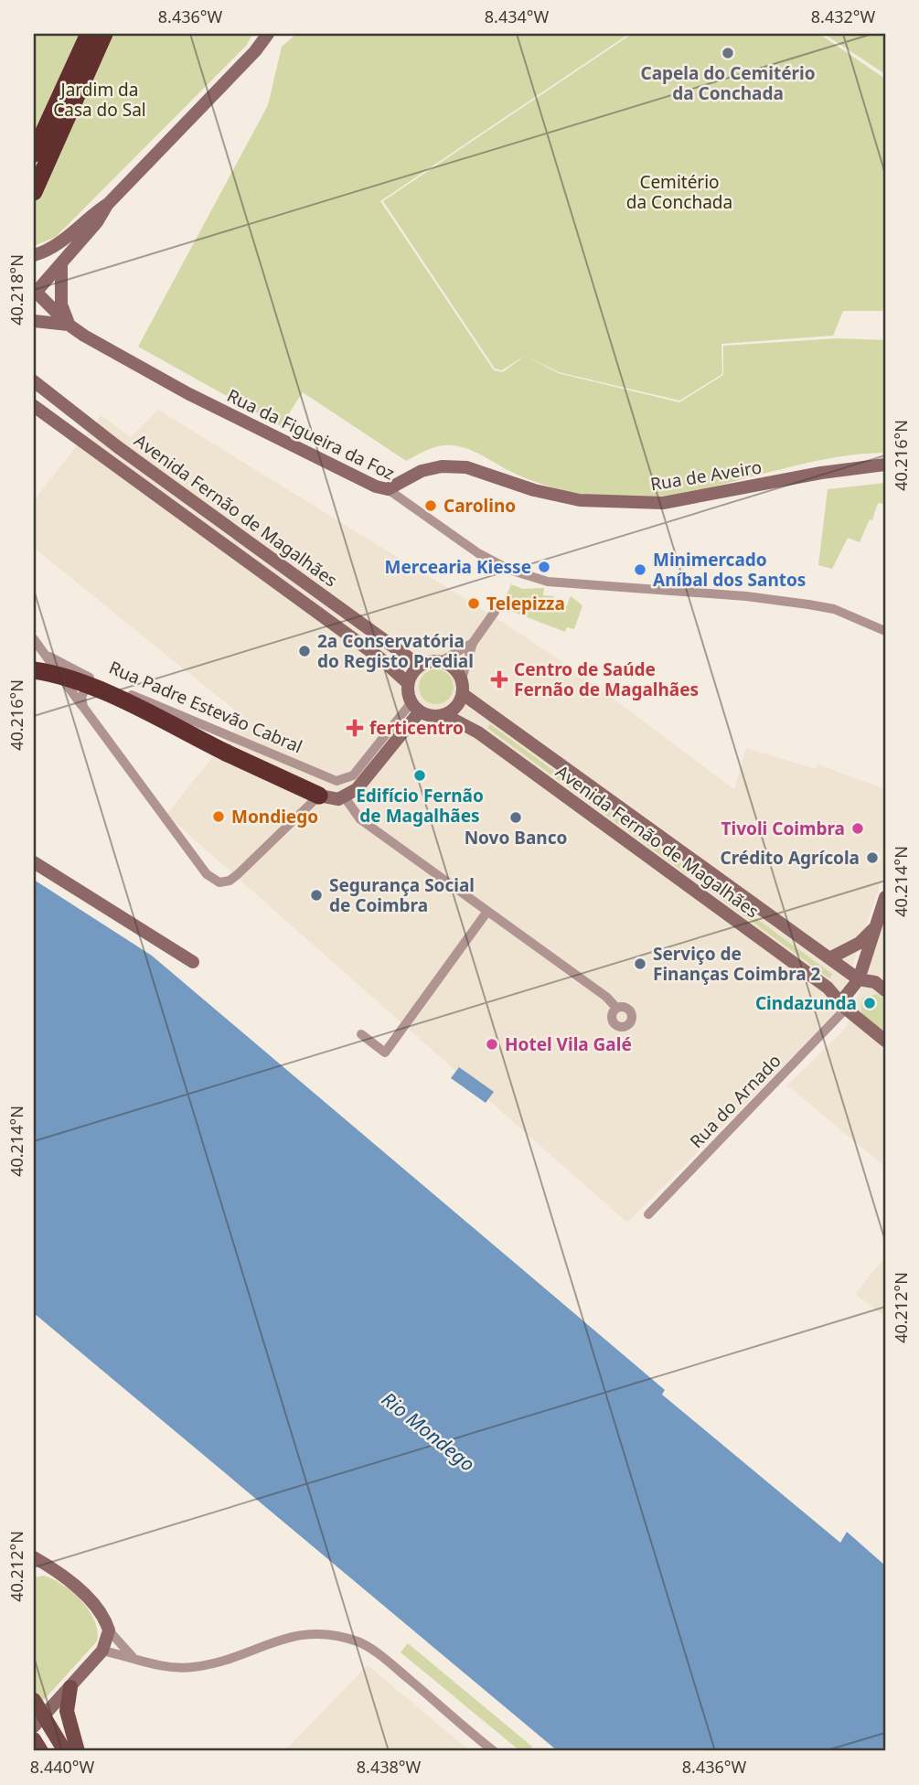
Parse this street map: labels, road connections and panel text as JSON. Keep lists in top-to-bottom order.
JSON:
{
  "streets": {
    "main road": ["Rua da Figueira da Foz", "Rua de Aveiro", "Avenida Fernão de Magalhães"],
    "street": ["Rua Padre Estevão Cabral", "Rua do Arnado"]
  },
  "crossings": [
    ["Rua da Figueira da Foz", "Rua de Aveiro"],
    ["Avenida Fernão de Magalhães", "Rua Padre Estevão Cabral"],
    ["Avenida Fernão de Magalhães", "Rua do Arnado"]
  ],
  "water": ["Rio Mondego"],
  "parks": ["Jardim da Casa do Sal", "Cemitério da Conchada"],
  "places": {
    "other": [
      "Capela do Cemitério da Conchada",
      "Carolino",
      "Mercearia Kiesse",
      "Minimercado Aníbal dos Santos",
      "Telepizza",
      "2a Conservatória do Registo Predial",
      "Edifício Fernão de Magalhães",
      "Mondiego",
      "Novo Banco",
      "Tivoli Coimbra",
      "Crédito Agrícola",
      "Segurança Social de Coimbra",
      "Serviço de Finanças Coimbra 2",
      "Cindazunda",
      "Hotel Vila Galé"
    ],
    "health": ["Centro de Saúde Fernão de Magalhães", "ferticentro"]
  },
  "coordinates": [
    "8.436°W",
    "8.434°W",
    "8.432°W",
    "40.218°N",
    "40.216°N",
    "40.214°N",
    "40.212°N",
    "8.440°W",
    "8.438°W"
  ]
}
